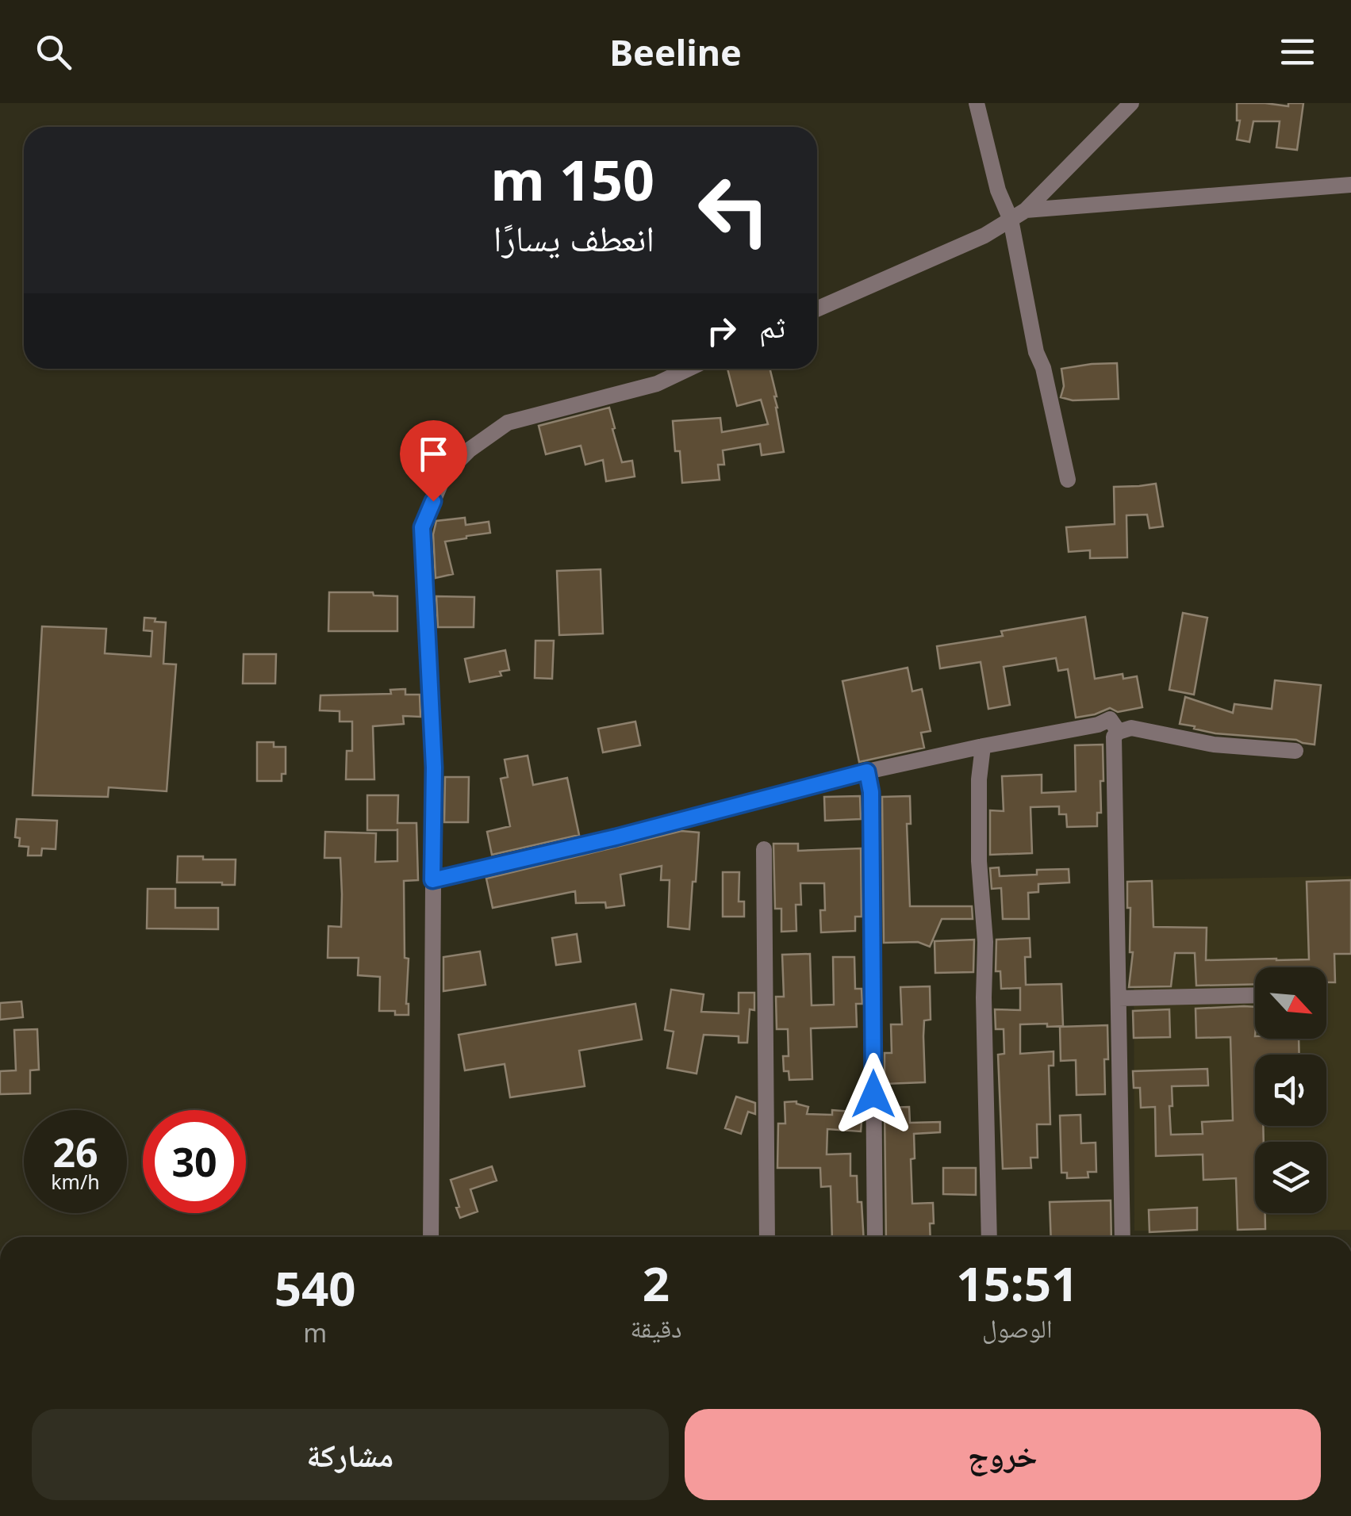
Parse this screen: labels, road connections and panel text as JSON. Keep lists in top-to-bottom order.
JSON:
{
  "north": "bottom right",
  "page": {
    "header": "Beeline",
    "turn": ["150 m", "انعطف يسارًا"],
    "then": "ثم",
    "speed": "26 km/h",
    "limit": "30",
    "eta": [
      "15:51",
      "الوصول",
      "2",
      "دقيقة",
      "540",
      "m"
    ],
    "buttons": ["خروج", "مشاركة"]
  }
}
